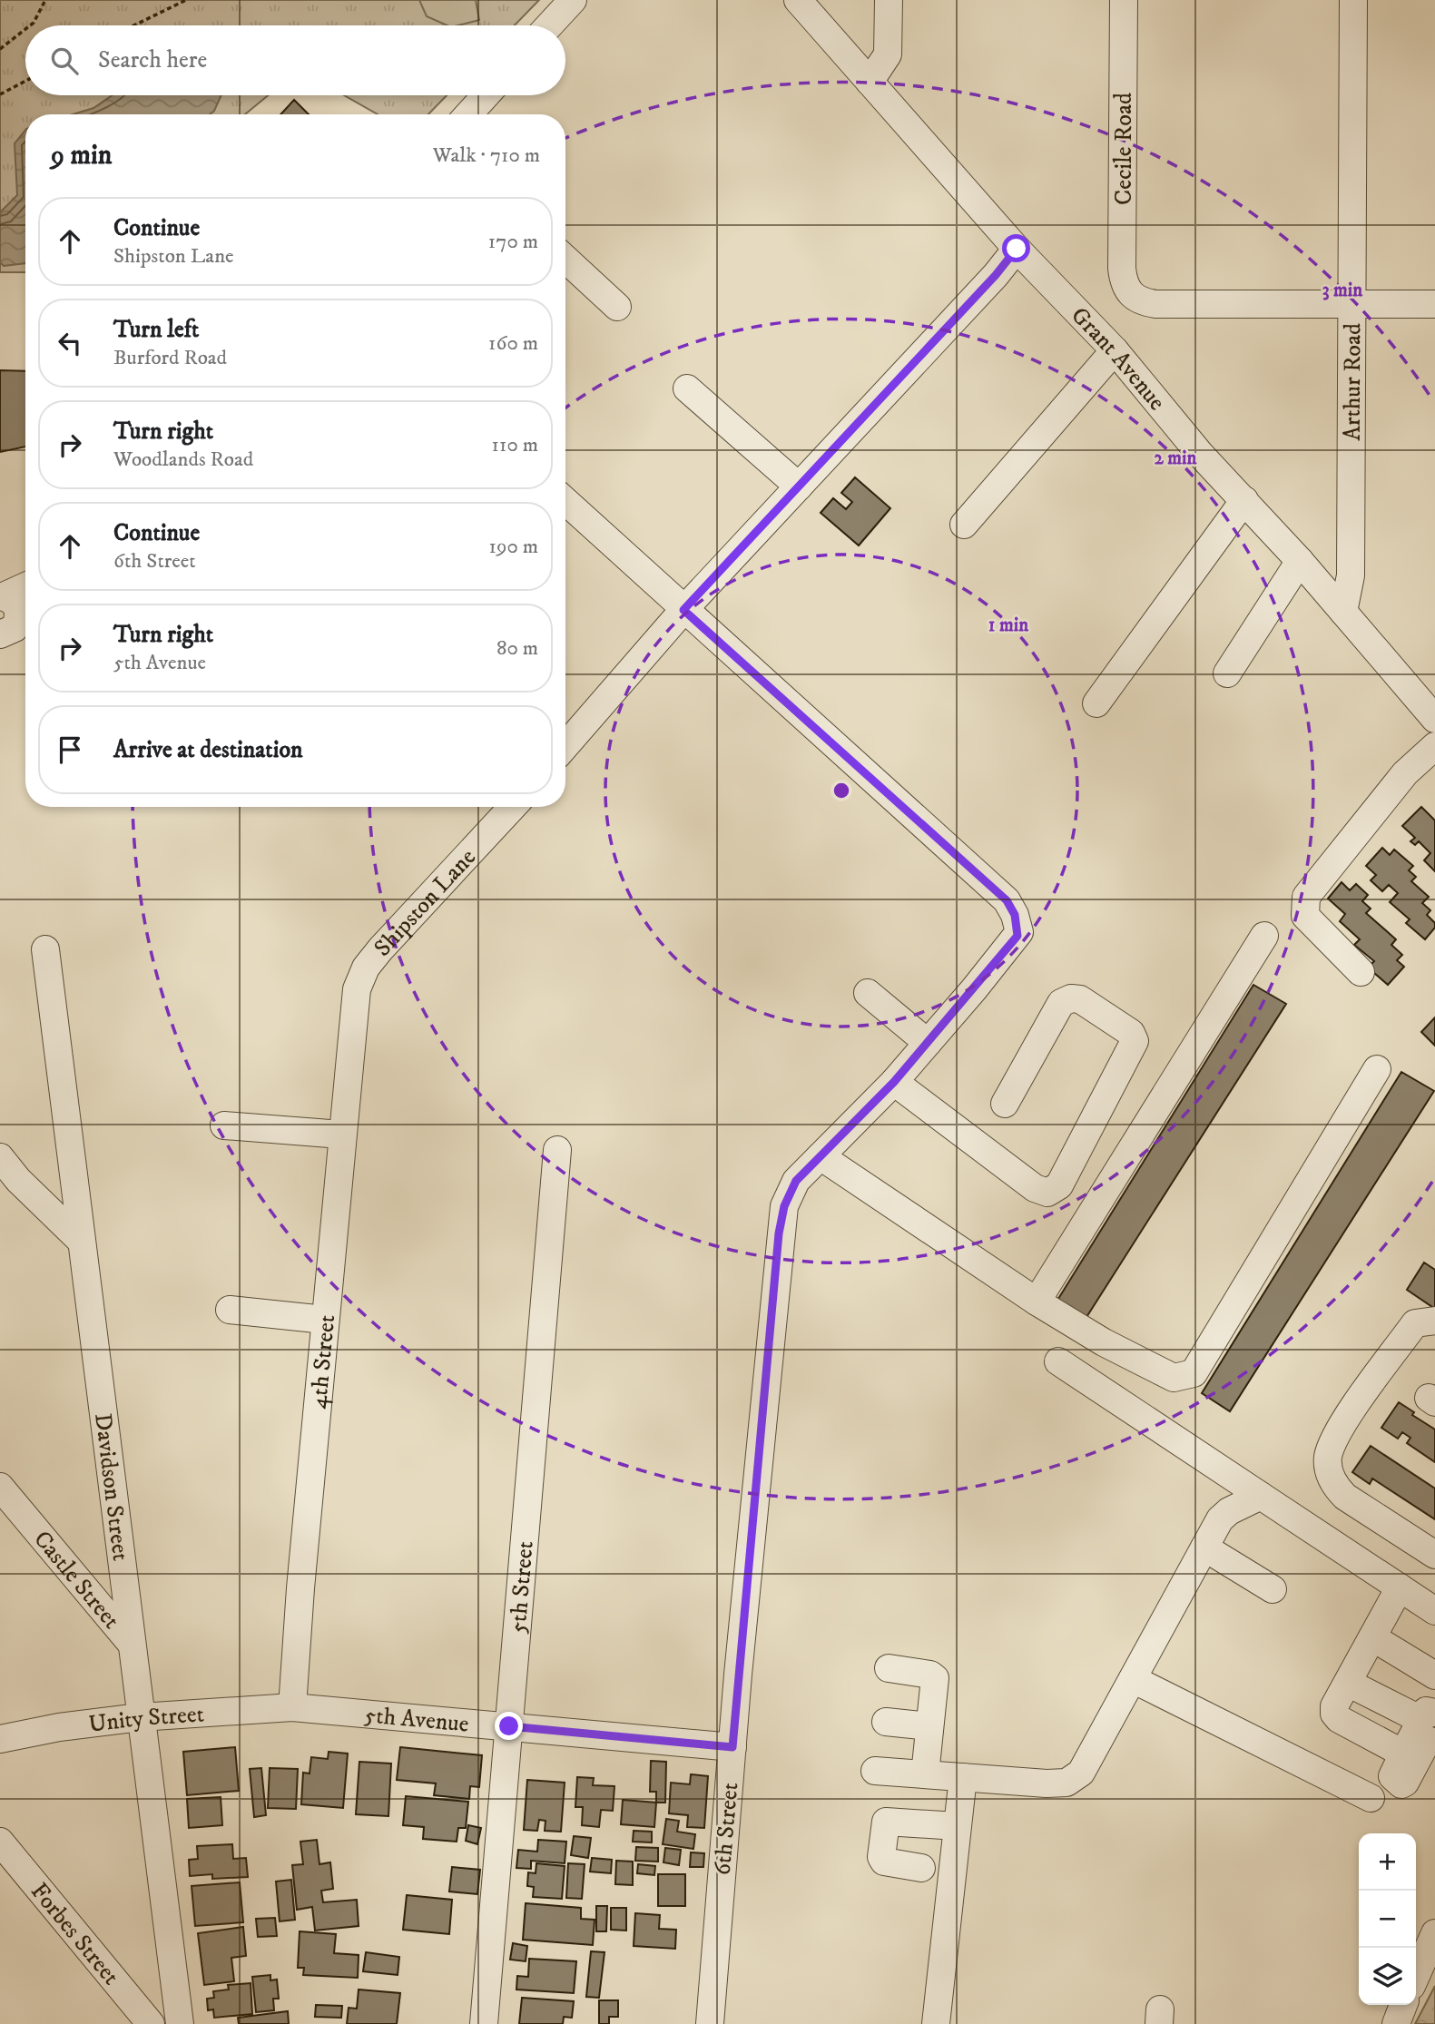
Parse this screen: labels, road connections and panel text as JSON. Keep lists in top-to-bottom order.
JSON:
{
  "streets": {
    "street": [
      "Cecile Road",
      "Grant Avenue",
      "Arthur Road",
      "Shipston Lane",
      "4th Street",
      "Davidson Street",
      "Castle Street",
      "5th Street",
      "Unity Street",
      "5th Avenue",
      "6th Street",
      "Forbes Street"
    ]
  },
  "crossings": [
    ["Cecile Road", "Arthur Road"],
    ["Grant Avenue", "Arthur Road"],
    ["Shipston Lane", "4th Street"],
    ["4th Street", "Unity Street"],
    ["4th Street", "5th Avenue"],
    ["Davidson Street", "Castle Street"],
    ["Davidson Street", "Unity Street"],
    ["5th Street", "5th Avenue"],
    ["Unity Street", "5th Avenue"],
    ["5th Avenue", "6th Street"]
  ],
  "page": {
    "search": "Search here",
    "heading": ["9 min", "Walk · 710 m"],
    "list": [
      ["Continue", "Shipston Lane", "170 m"],
      ["Turn left", "Burford Road", "160 m"],
      ["Turn right", "Woodlands Road", "110 m"],
      ["Continue", "6th Street", "190 m"],
      ["Turn right", "5th Avenue", "80 m"],
      "Arrive at destination"
    ],
    "map_buttons": ["+", "−"]
  },
  "rings": ["3 min", "2 min", "1 min"]
}
